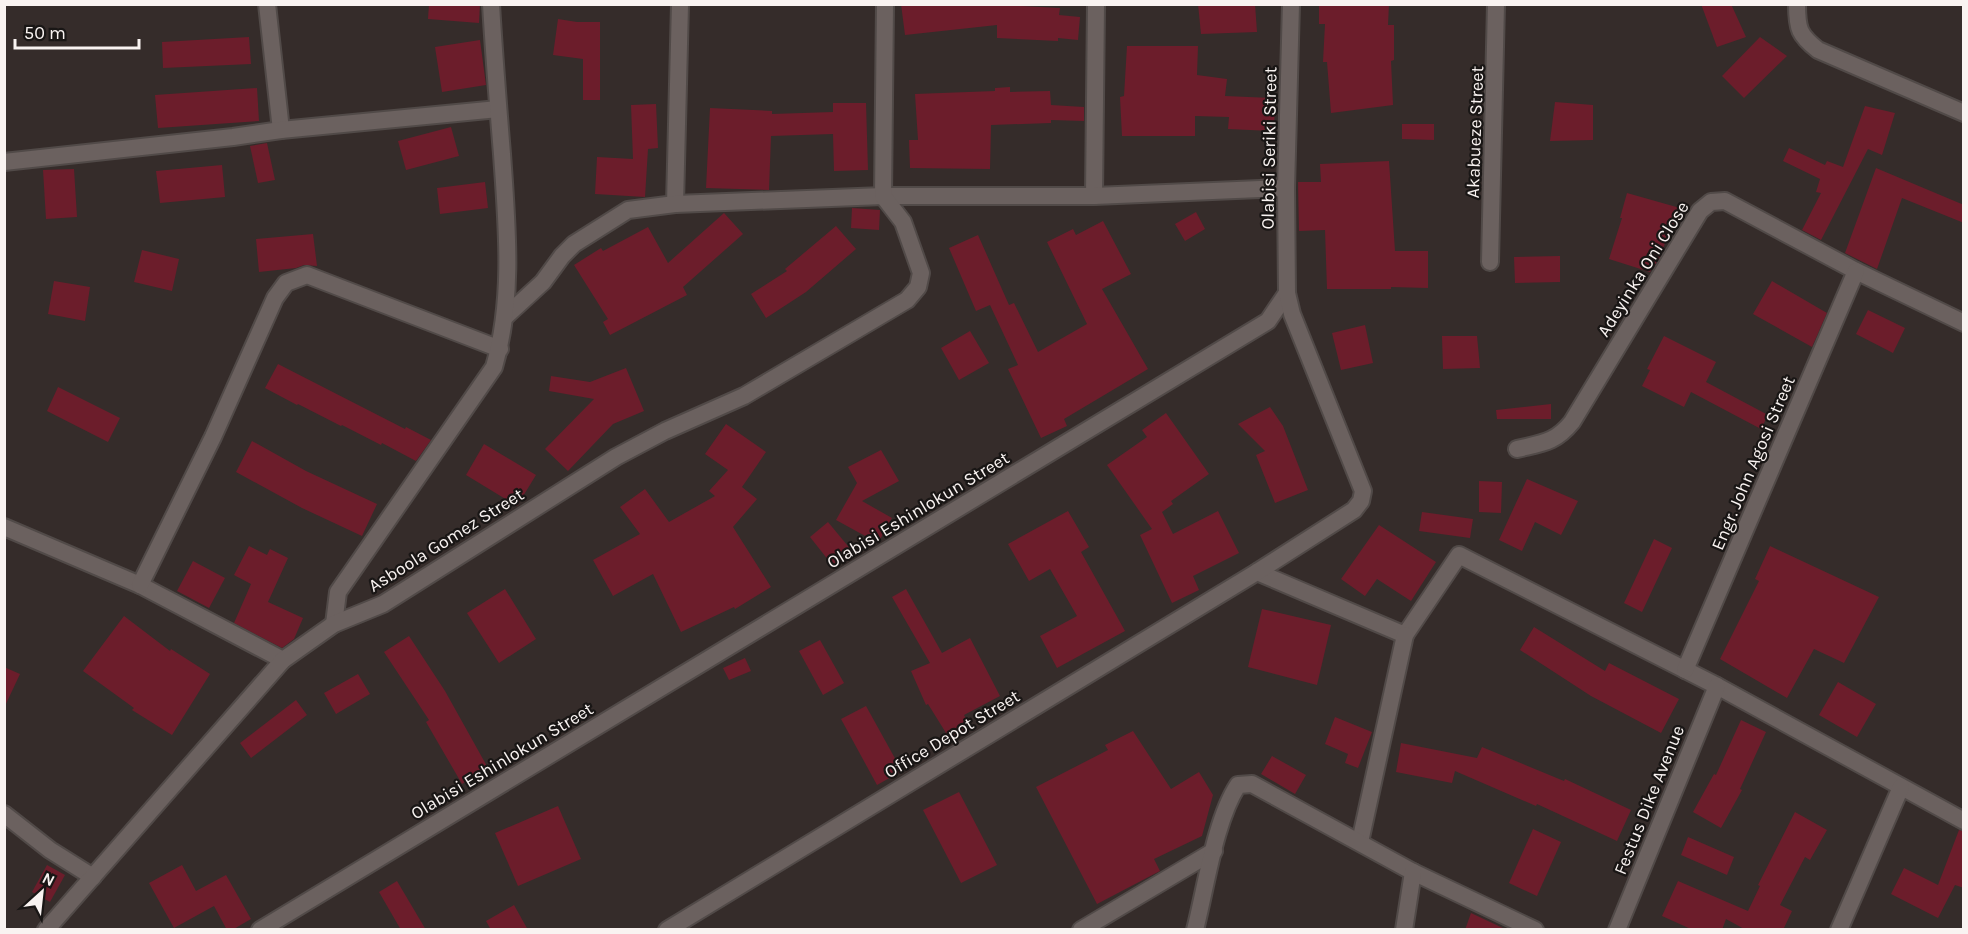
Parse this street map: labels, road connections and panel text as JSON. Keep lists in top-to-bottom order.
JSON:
{
  "streets": {
    "street": [
      "Akabueze Street",
      "Olabisi Seriki Street",
      "Adeyinka Oni Close",
      "Engr. John Agosi Street",
      "Olabisi Eshinlokun Street",
      "Asboola Gomez Street",
      "Office Depot Street",
      "Festus Dike Avenue"
    ]
  },
  "crossings": [
    ["Olabisi Seriki Street", "Olabisi Eshinlokun Street"],
    ["Adeyinka Oni Close", "Engr. John Agosi Street"]
  ],
  "scale_bar": "50 m",
  "north": "top right"
}
